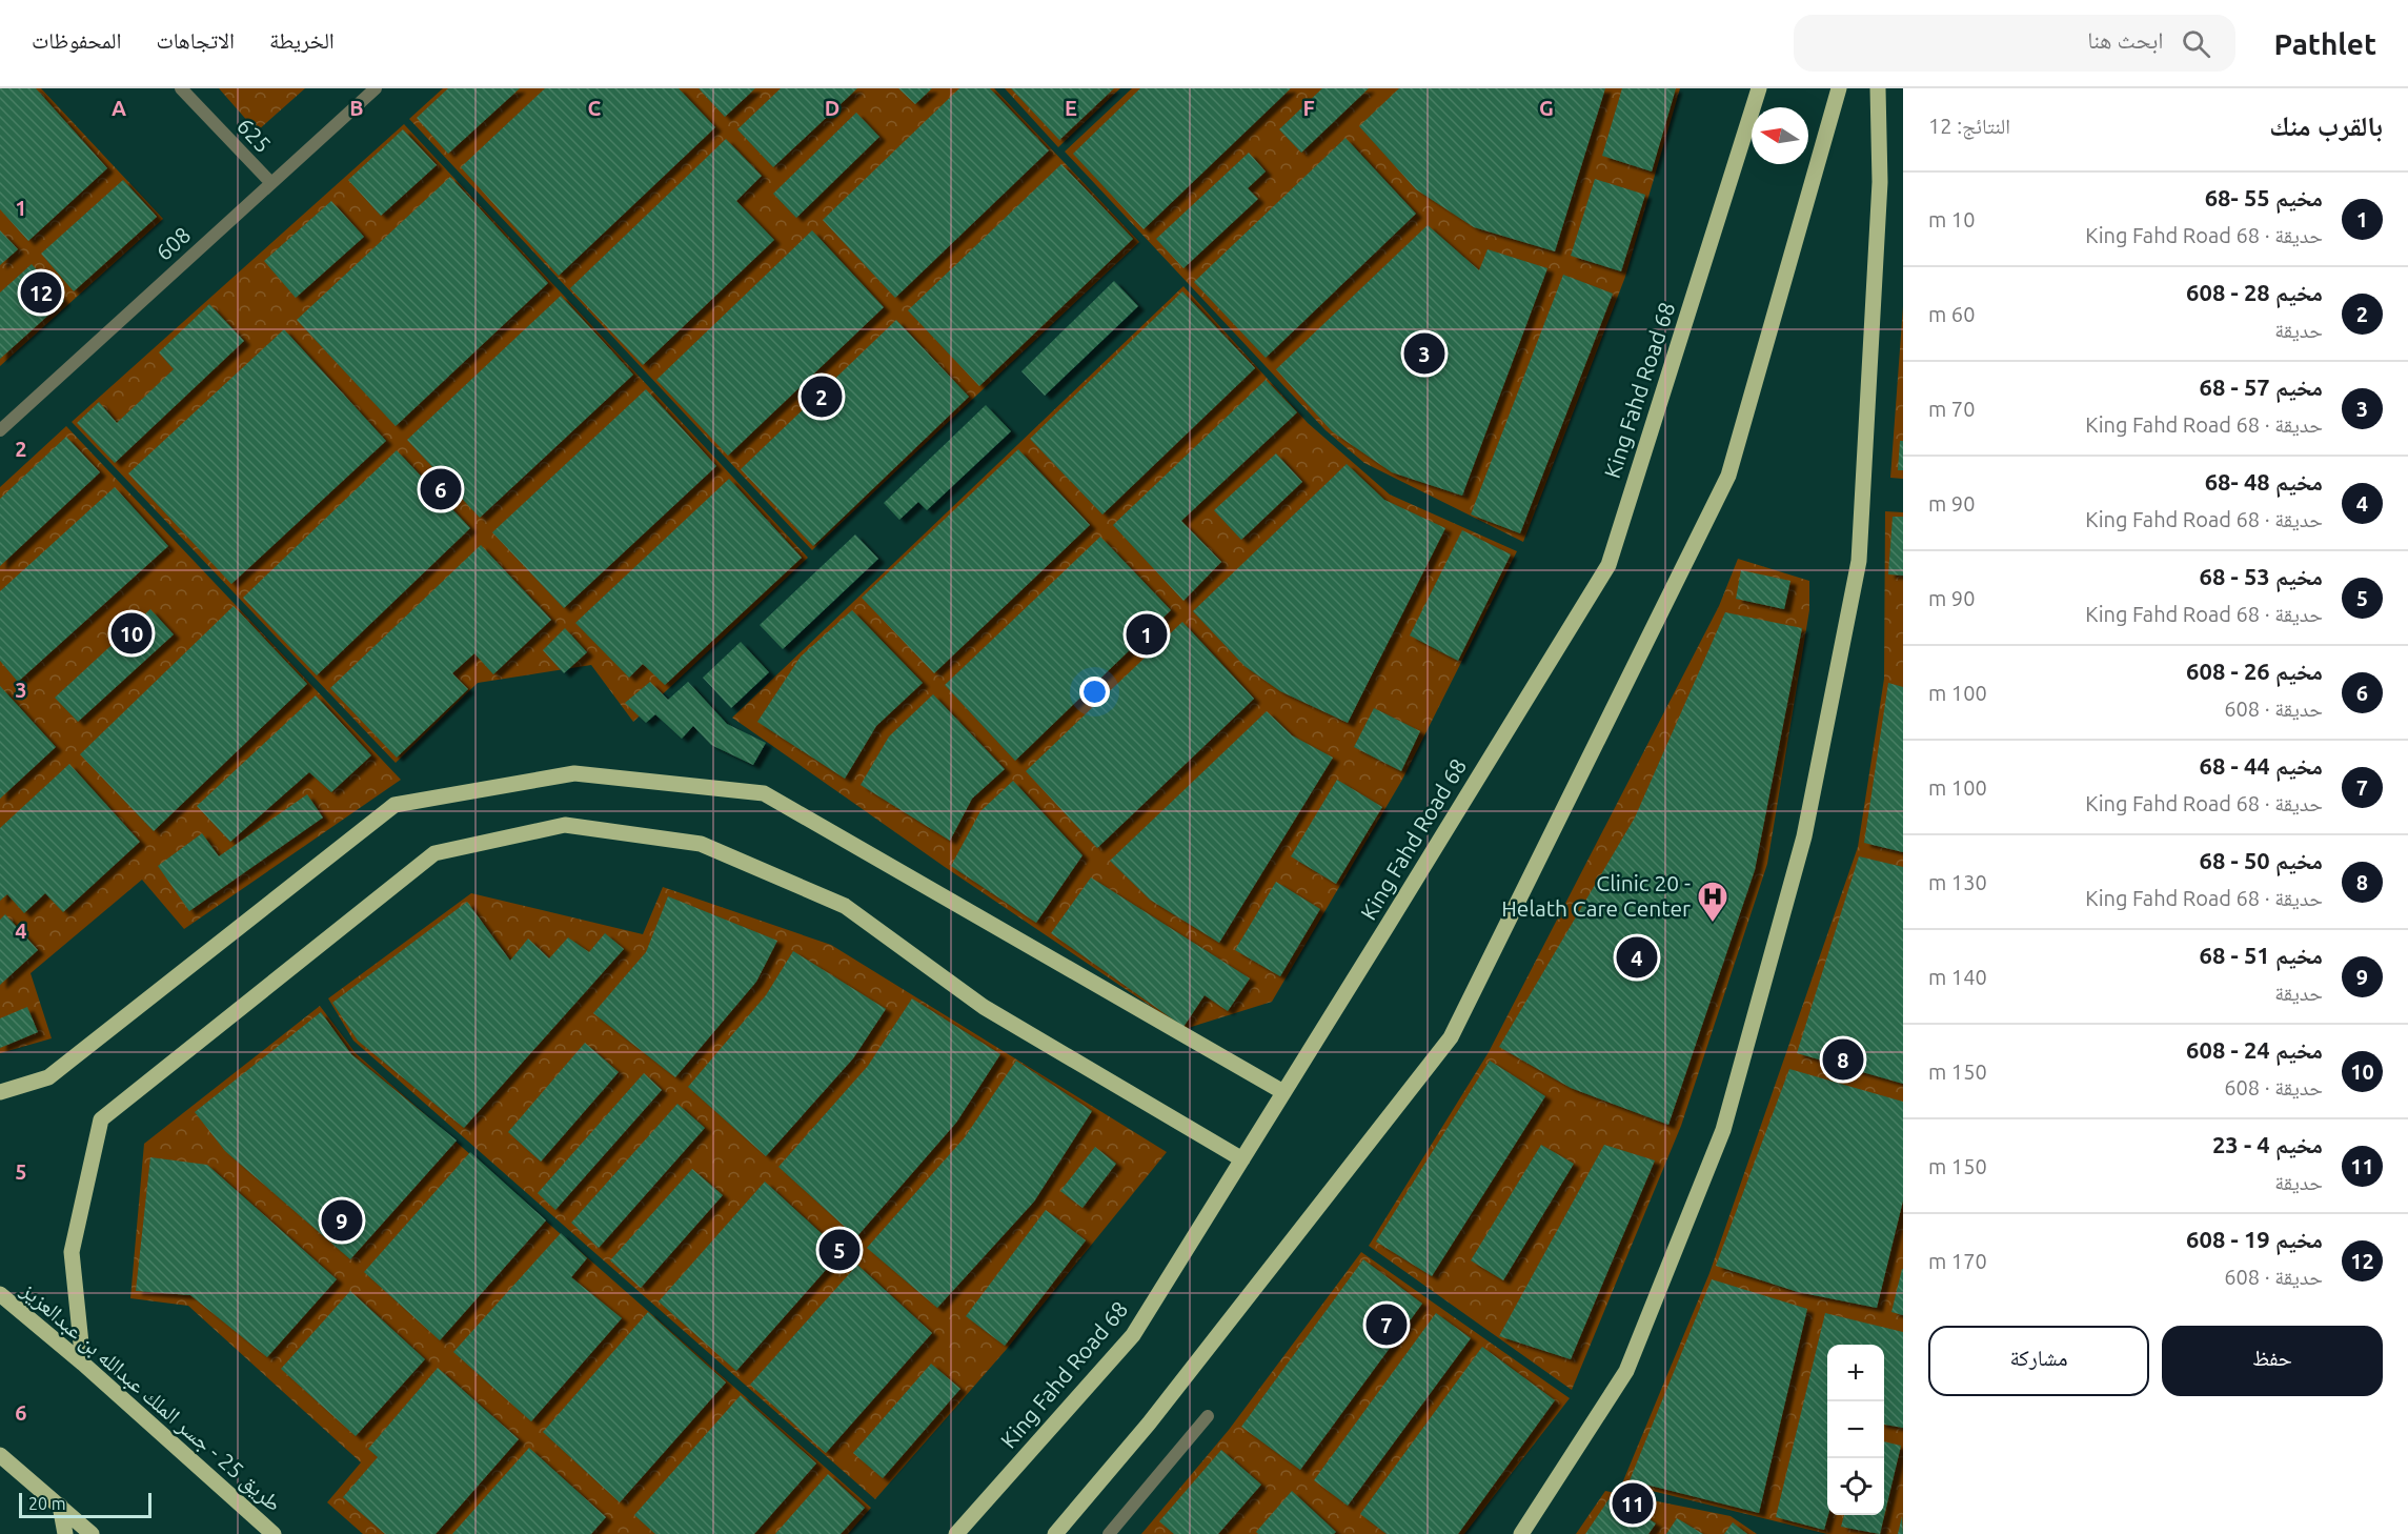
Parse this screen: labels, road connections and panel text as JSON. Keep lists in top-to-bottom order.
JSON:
{
  "streets": {
    "main road": ["King Fahd Road 68", "طريق 25 - جسر الملك عبدالله بن عبدالعزيز"],
    "street": ["625", "608"]
  },
  "crossings": [
    ["625", "608"]
  ],
  "places": {
    "hospital": ["Clinic 20 - Helath Care Center"]
  },
  "scale_bar": "20 m",
  "north": "left",
  "page": {
    "header": "Pathlet",
    "search": "ابحث هنا",
    "nav": ["الخريطة", "الاتجاهات", "المحفوظات"],
    "heading": ["بالقرب منك", "النتائج: 12"],
    "list": [
      {
        "mark": "1",
        "name": "مخيم 55 -68",
        "note": "حديقة · King Fahd Road 68",
        "value": "10 m"
      },
      {
        "mark": "2",
        "name": "مخيم 28 - 608",
        "note": "حديقة",
        "value": "60 m"
      },
      {
        "mark": "3",
        "name": "مخيم 57 - 68",
        "note": "حديقة · King Fahd Road 68",
        "value": "70 m"
      },
      {
        "mark": "4",
        "name": "مخيم 48 -68",
        "note": "حديقة · King Fahd Road 68",
        "value": "90 m"
      },
      {
        "mark": "5",
        "name": "مخيم 53 - 68",
        "note": "حديقة · King Fahd Road 68",
        "value": "90 m"
      },
      {
        "mark": "6",
        "name": "مخيم 26 - 608",
        "note": "حديقة · 608",
        "value": "100 m"
      },
      {
        "mark": "7",
        "name": "مخيم 44 - 68",
        "note": "حديقة · King Fahd Road 68",
        "value": "100 m"
      },
      {
        "mark": "8",
        "name": "مخيم 50 - 68",
        "note": "حديقة · King Fahd Road 68",
        "value": "130 m"
      },
      {
        "mark": "9",
        "name": "مخيم 51 - 68",
        "note": "حديقة",
        "value": "140 m"
      },
      {
        "mark": "10",
        "name": "مخيم 24 - 608",
        "note": "حديقة · 608",
        "value": "150 m"
      },
      {
        "mark": "11",
        "name": "مخيم 4 - 23",
        "note": "حديقة",
        "value": "150 m"
      },
      {
        "mark": "12",
        "name": "مخيم 19 - 608",
        "note": "حديقة · 608",
        "value": "170 m"
      }
    ],
    "pins": [
      "12",
      "3",
      "2",
      "6",
      "10",
      "1",
      "4",
      "8",
      "9",
      "5",
      "7",
      "11"
    ],
    "buttons": ["حفظ", "مشاركة"],
    "map_buttons": ["+", "−"],
    "scale": "20 m"
  },
  "grid": {
    "columns": [
      "A",
      "B",
      "C",
      "D",
      "E",
      "F",
      "G"
    ],
    "rows": [
      "1",
      "2",
      "3",
      "4",
      "5",
      "6"
    ]
  }
}
